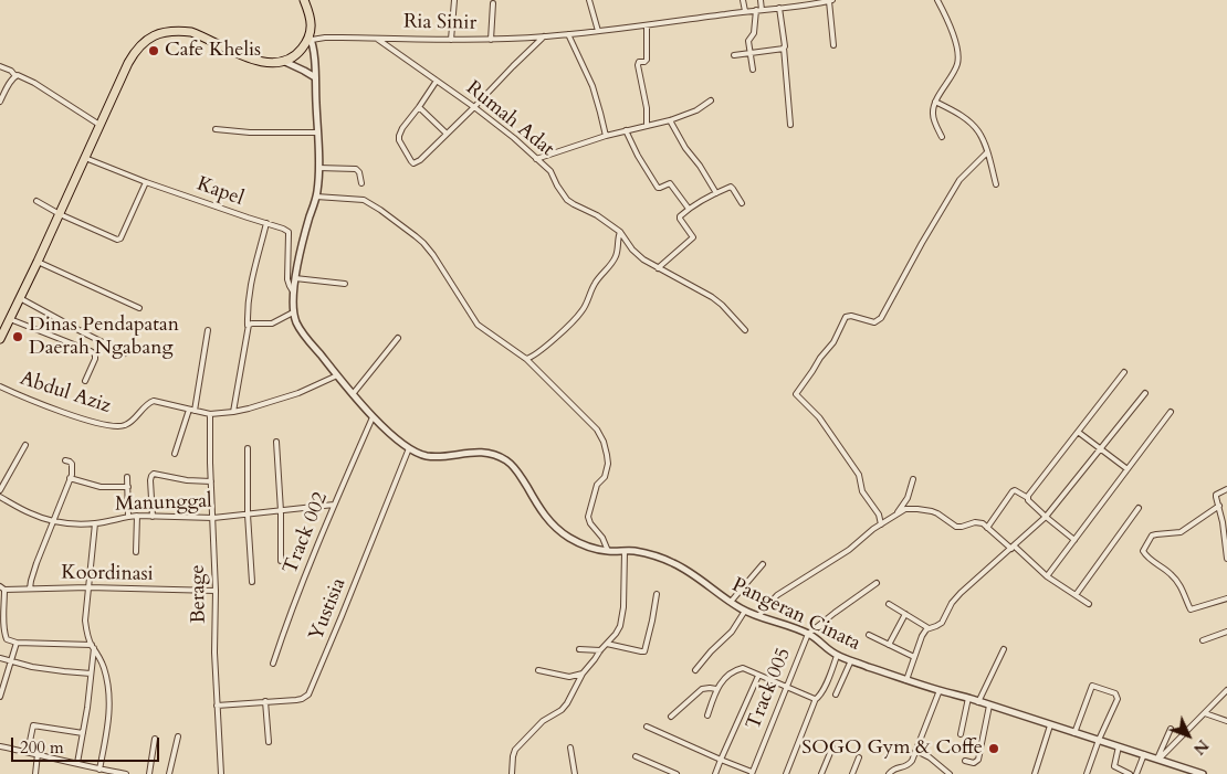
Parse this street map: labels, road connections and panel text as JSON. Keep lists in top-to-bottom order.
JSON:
{
  "streets": {
    "street": [
      "Ria Sinir",
      "Rumah Adat",
      "Kapel",
      "Abdul Aziz",
      "Manunggal",
      "Track 002",
      "Koordinasi",
      "Berage",
      "Yustisia",
      "Pangeran Cinata",
      "Track 005"
    ]
  },
  "crossings": [
    ["Ria Sinir", "Rumah Adat"],
    ["Abdul Aziz", "Berage"],
    ["Abdul Aziz", "Pangeran Cinata"],
    ["Manunggal", "Track 002"],
    ["Manunggal", "Berage"],
    ["Track 002", "Pangeran Cinata"],
    ["Koordinasi", "Berage"],
    ["Berage", "Yustisia"],
    ["Yustisia", "Pangeran Cinata"],
    ["Pangeran Cinata", "Track 005"]
  ],
  "places": ["Cafe Khelis", "Dinas Pendapatan Daerah Ngabang", "SOGO Gym & Coffe"],
  "scale_bar": "200 m",
  "north": "bottom right"
}
